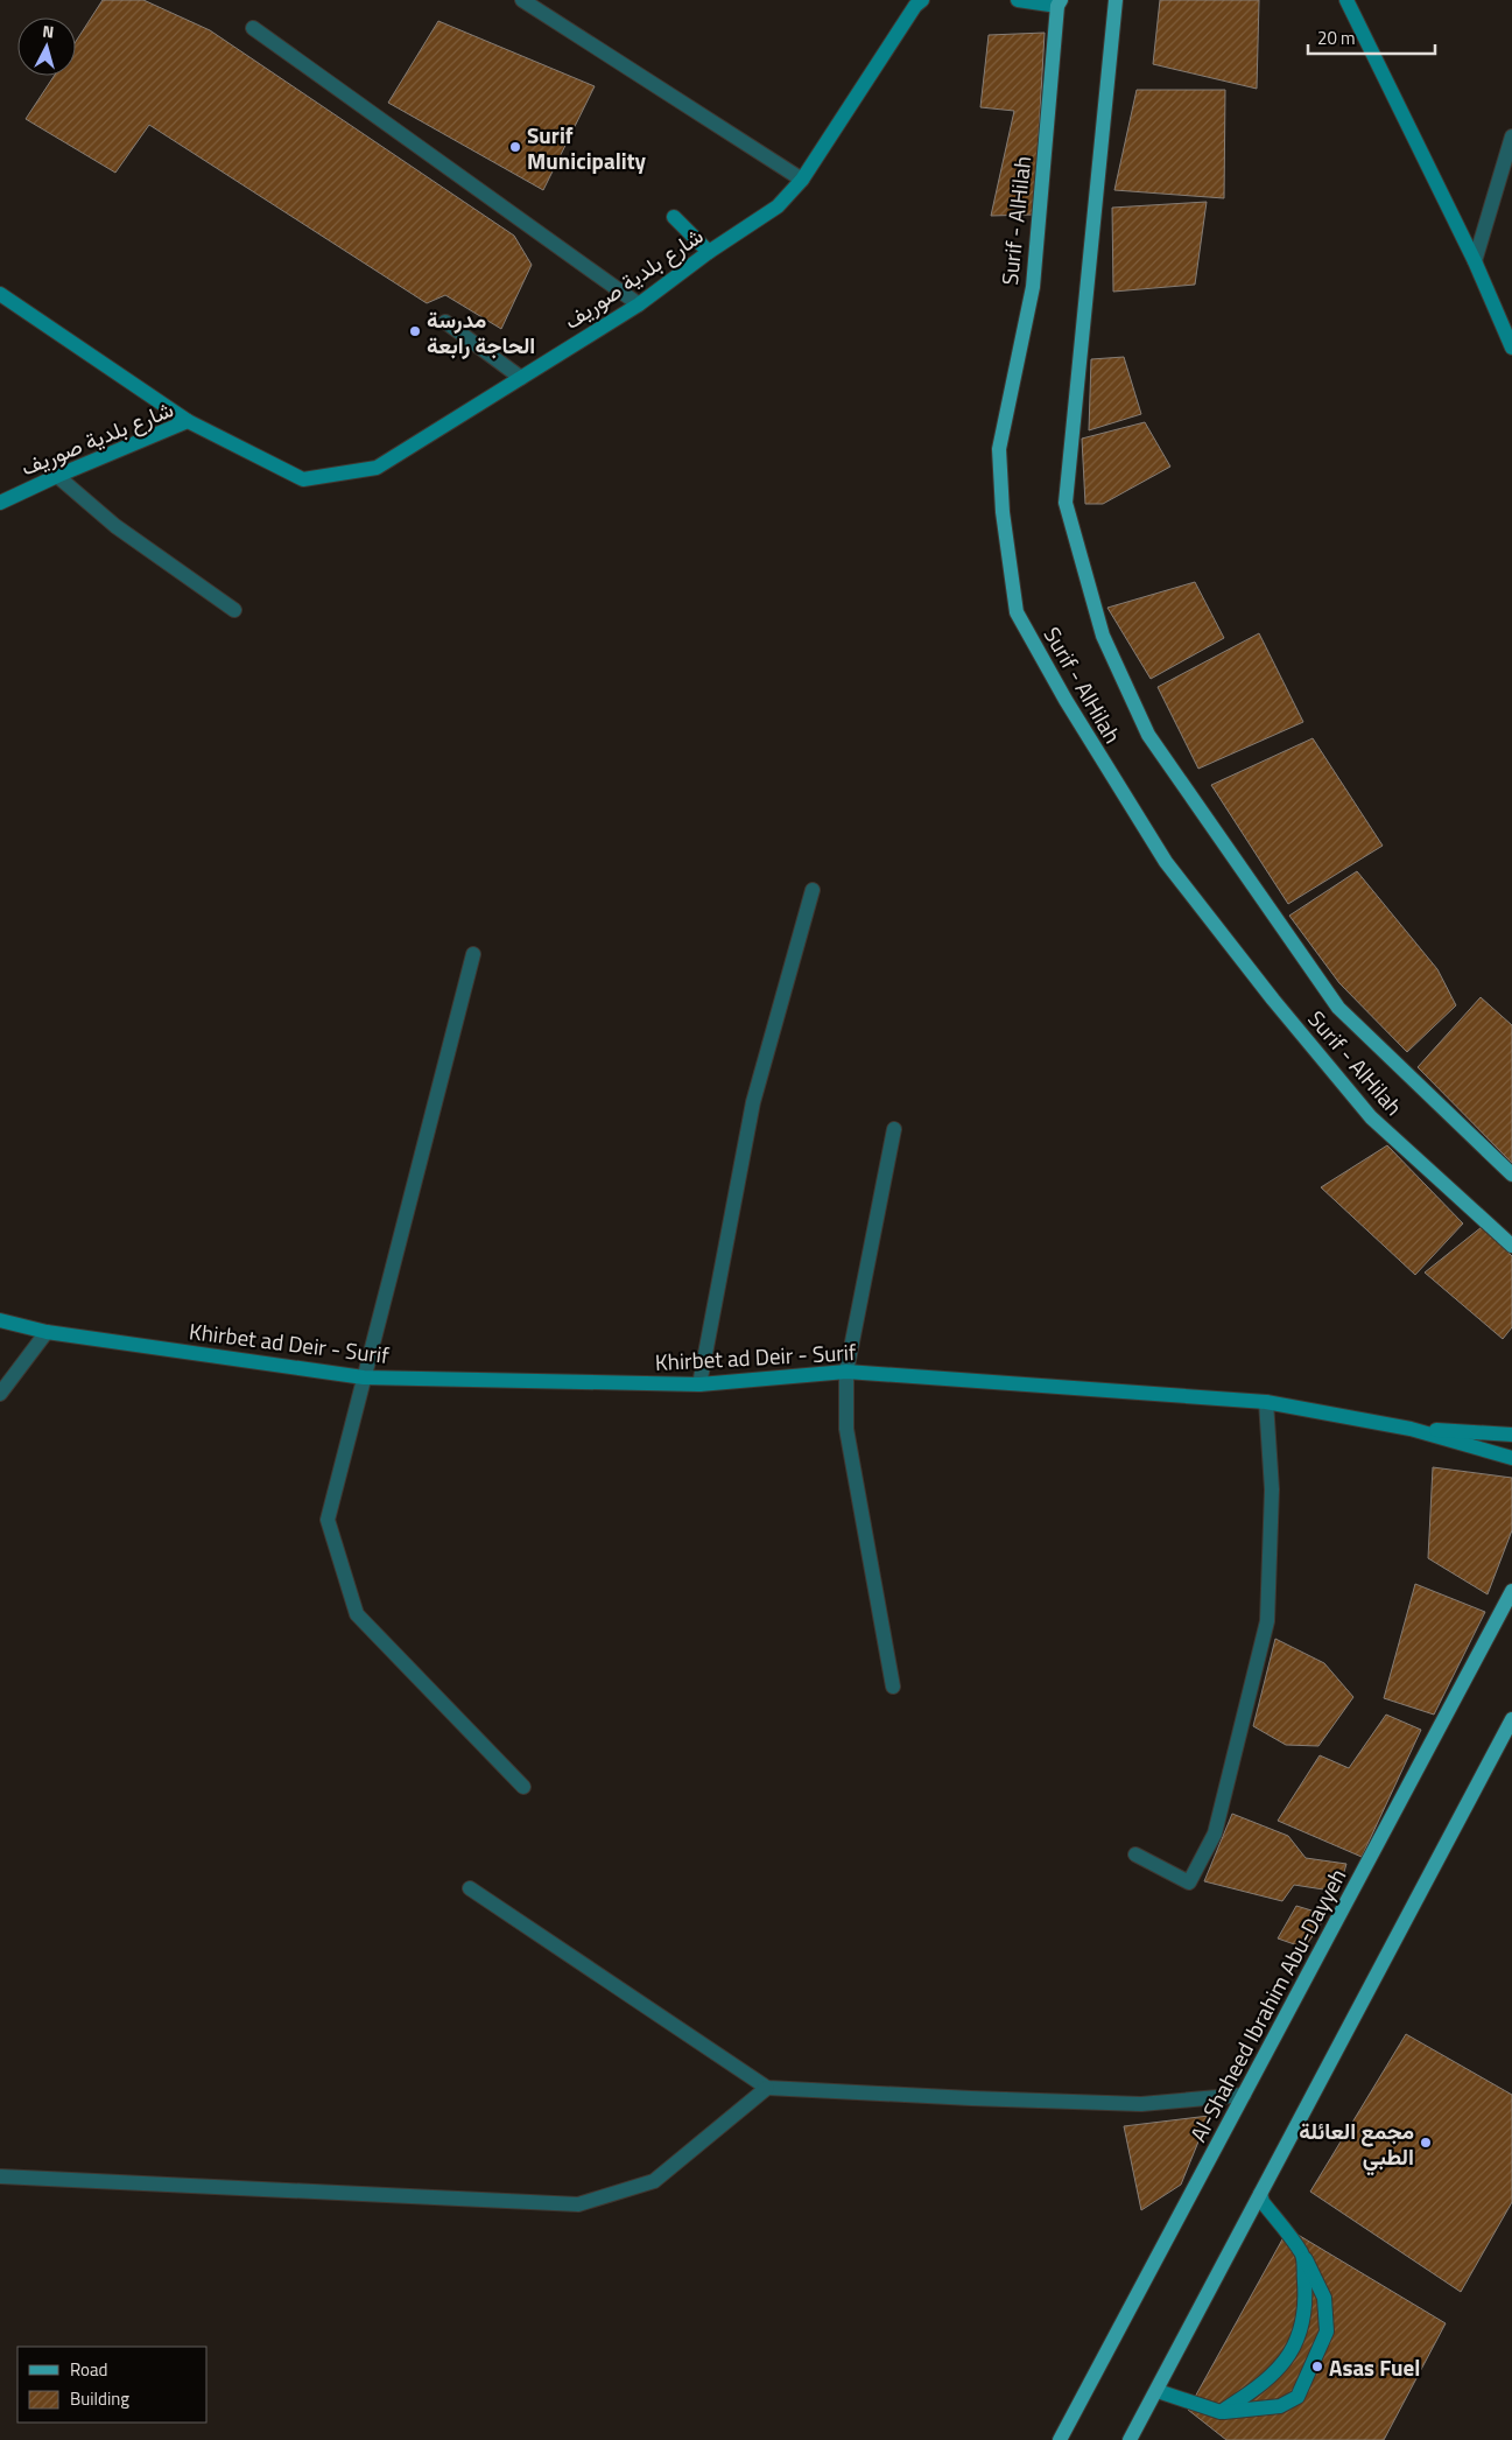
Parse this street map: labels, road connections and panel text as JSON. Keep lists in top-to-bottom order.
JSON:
{
  "streets": {
    "main road": ["Surif - AlHilah", "Al-Shaheed Ibrahim Abu-Dayyeh"],
    "street": ["شارع بلدية صوريف", "Khirbet ad Deir - Surif"]
  },
  "places": [
    "Surif Municipality",
    "مدرسة الحاجة رابعة",
    "مجمع العائلة الطبي",
    "Asas Fuel"
  ],
  "legend": ["Road", "Building"],
  "scale_bar": "20 m",
  "north": "top"
}
